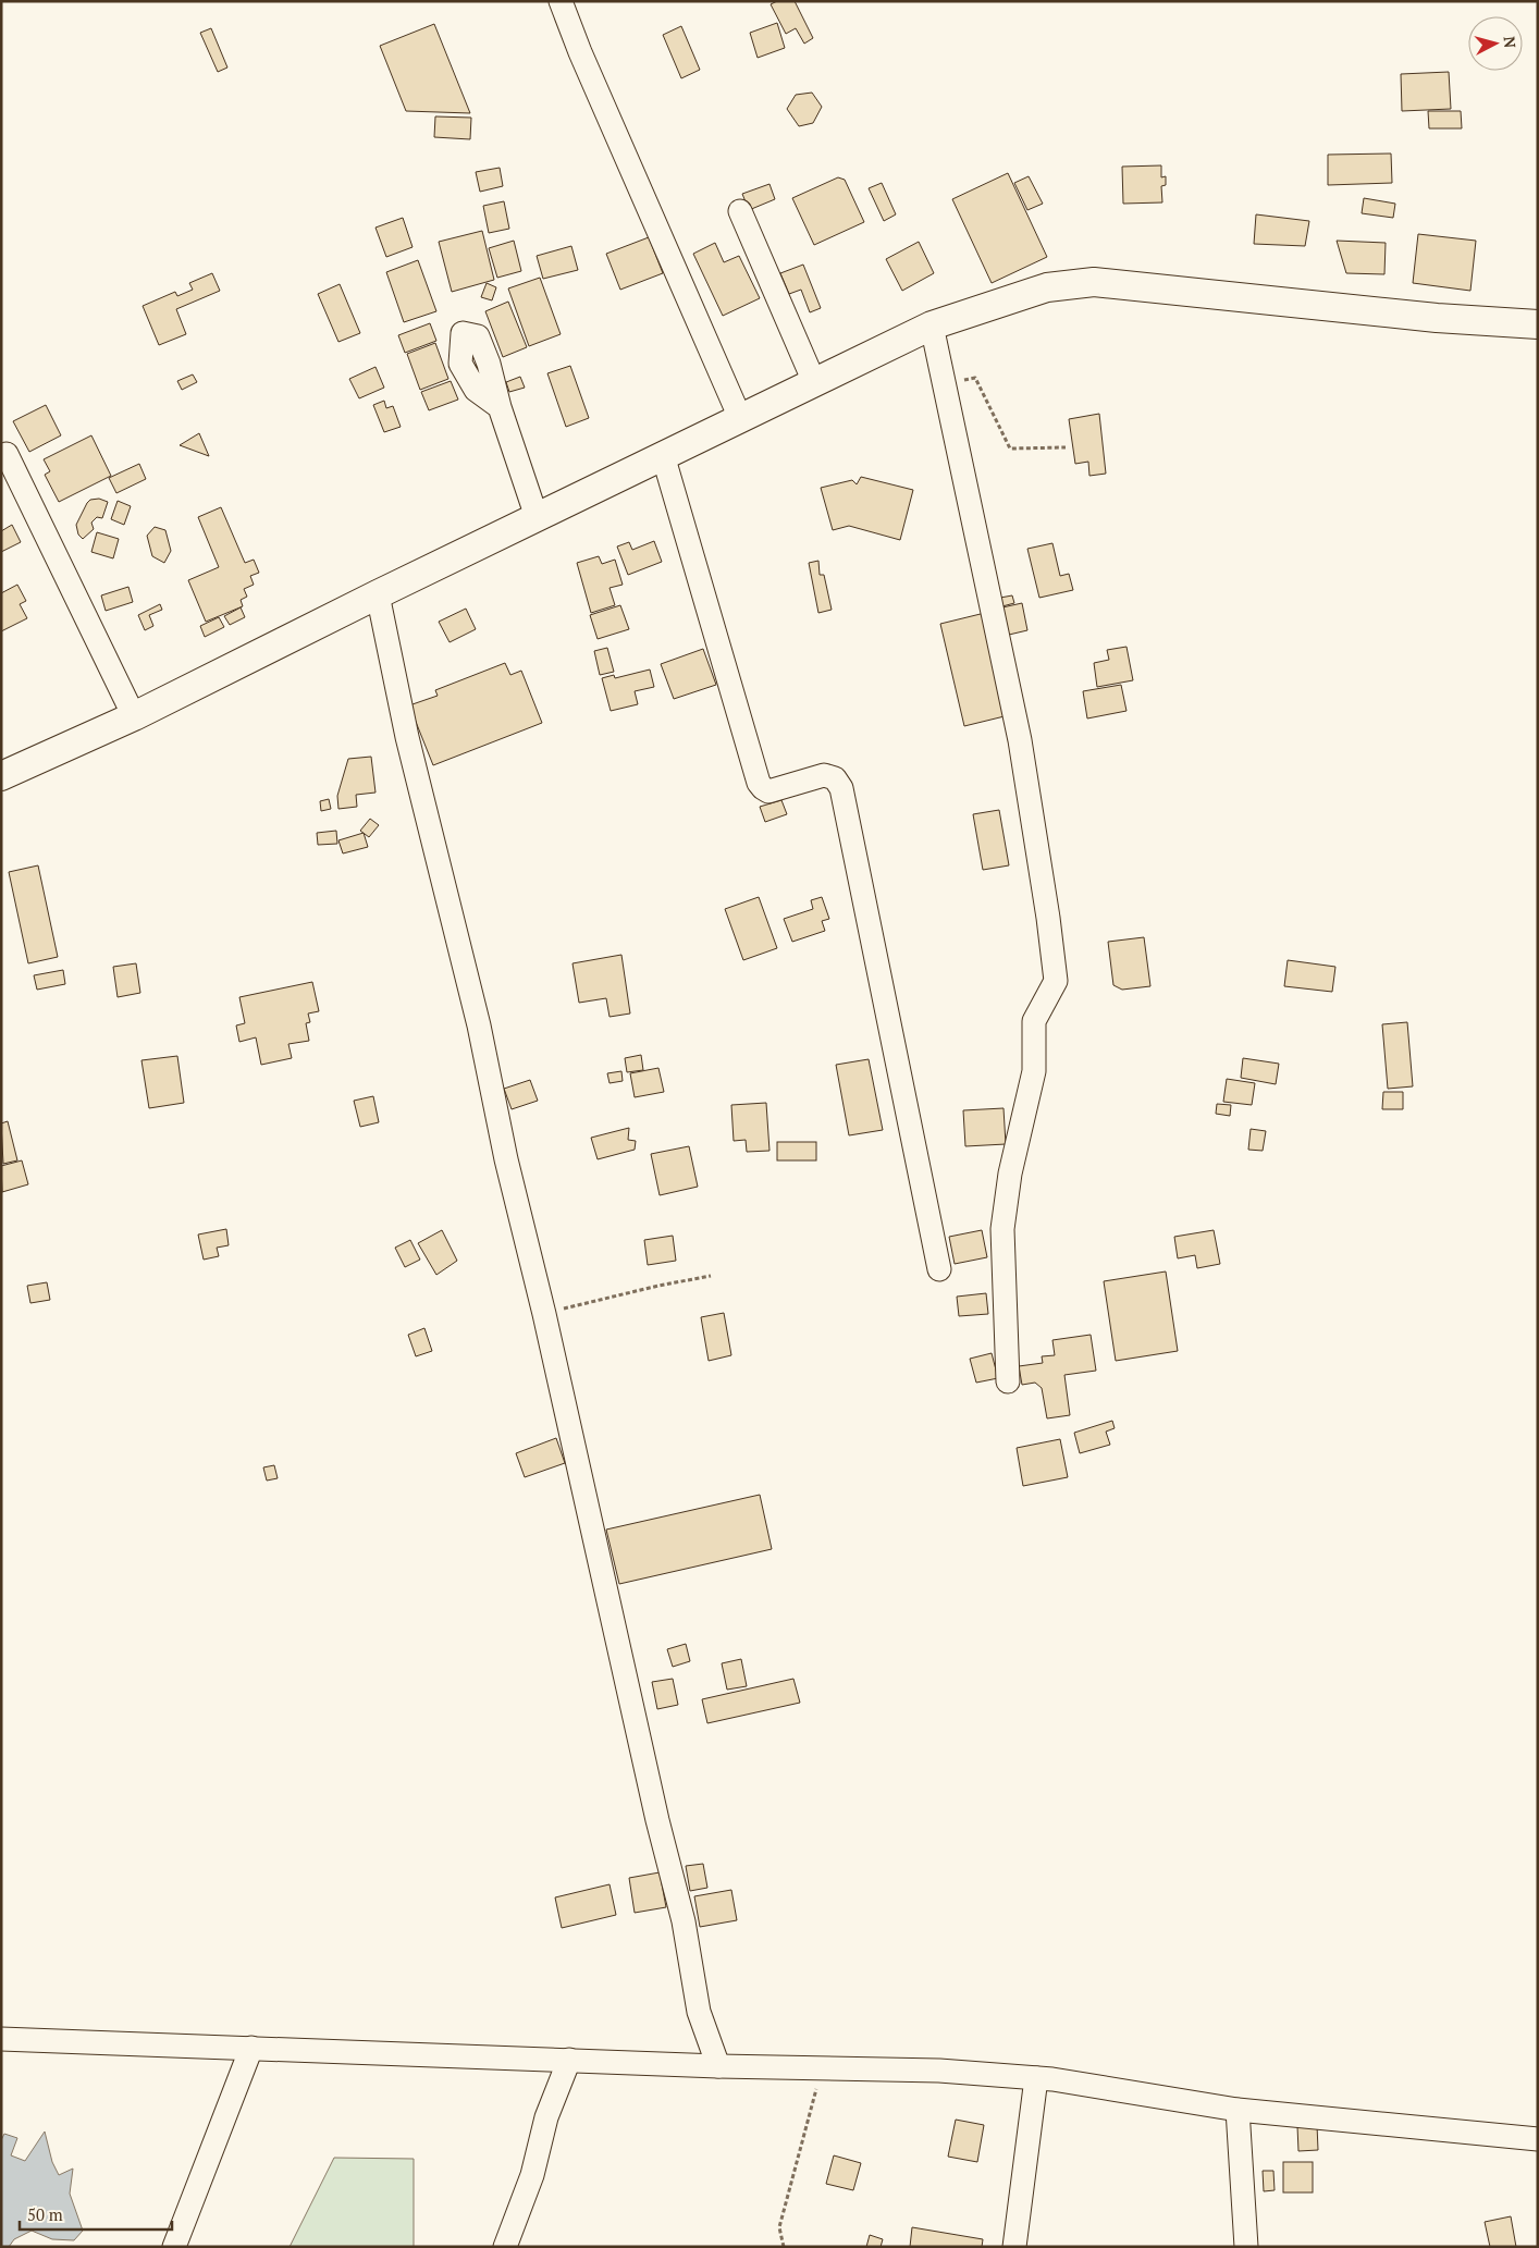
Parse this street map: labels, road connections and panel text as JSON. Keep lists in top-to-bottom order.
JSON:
{
  "scale_bar": "50 m",
  "north": "right"
}
